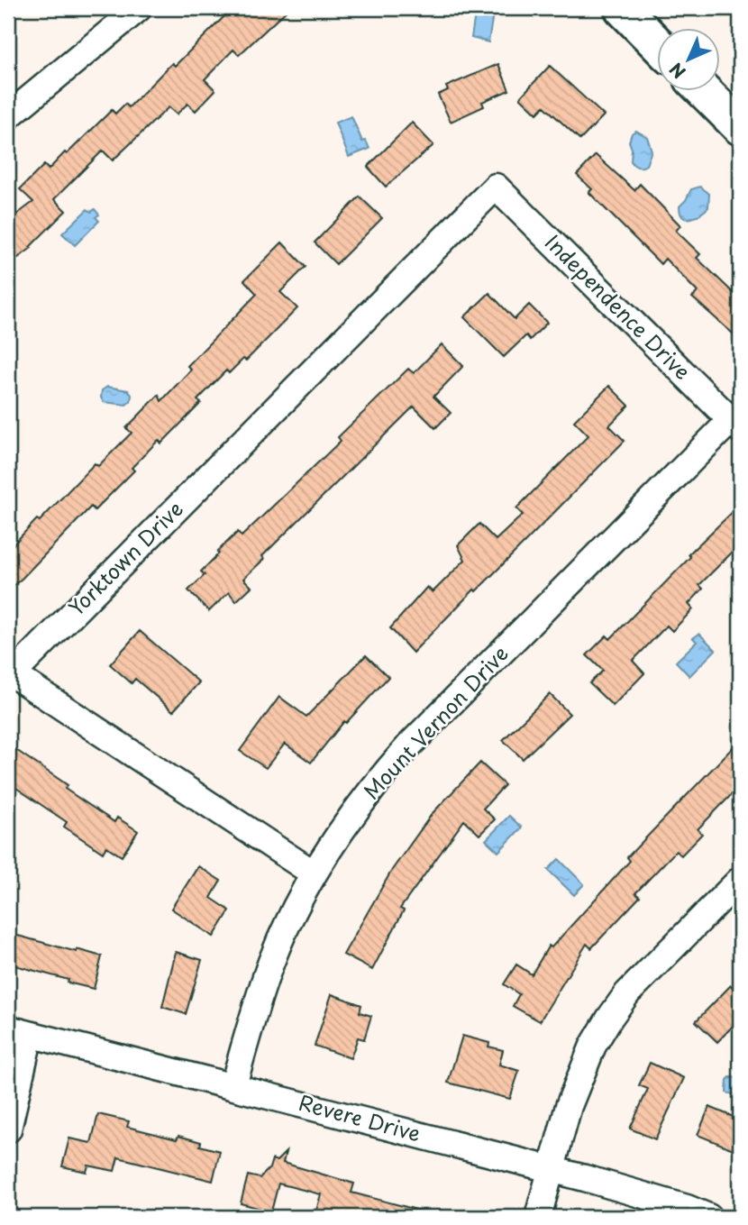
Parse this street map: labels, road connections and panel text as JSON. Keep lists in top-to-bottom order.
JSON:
{
  "streets": {
    "street": [
      "Independence Drive",
      "Yorktown Drive",
      "Mount Vernon Drive",
      "Revere Drive"
    ]
  },
  "crossings": [
    ["Independence Drive", "Yorktown Drive"],
    ["Independence Drive", "Mount Vernon Drive"],
    ["Yorktown Drive", "Mount Vernon Drive"],
    ["Mount Vernon Drive", "Revere Drive"]
  ],
  "north": "bottom left"
}
